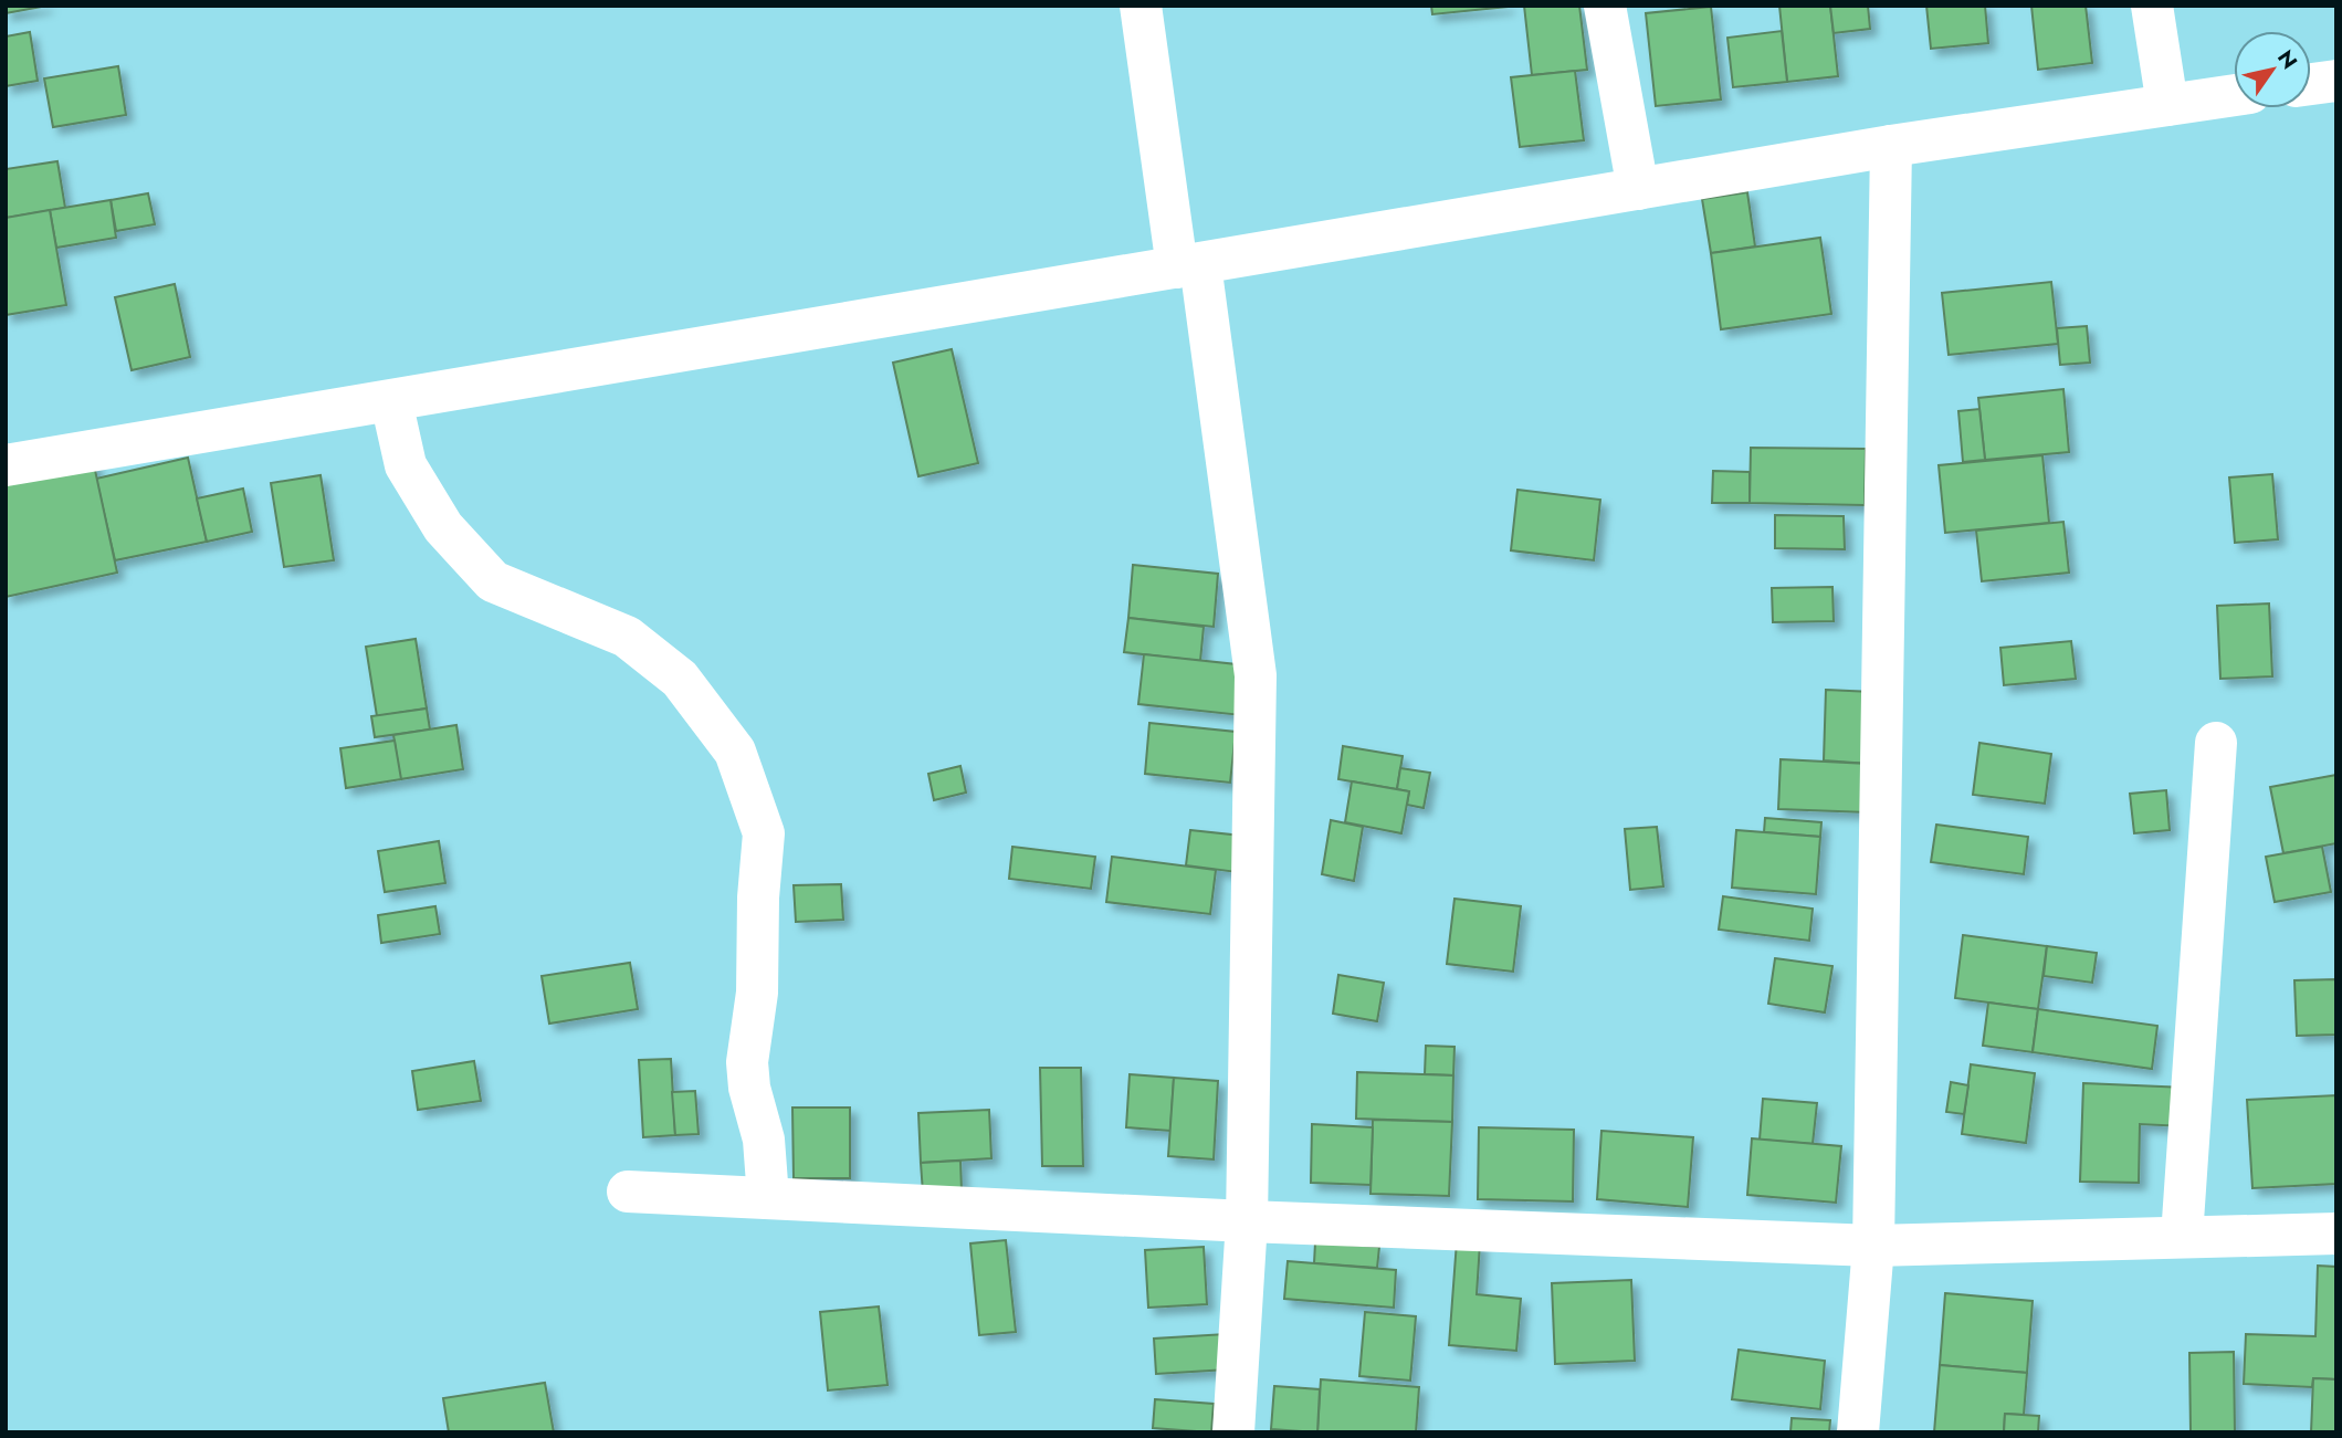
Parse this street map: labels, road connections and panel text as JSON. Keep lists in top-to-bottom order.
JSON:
{
  "north": "top right"
}
